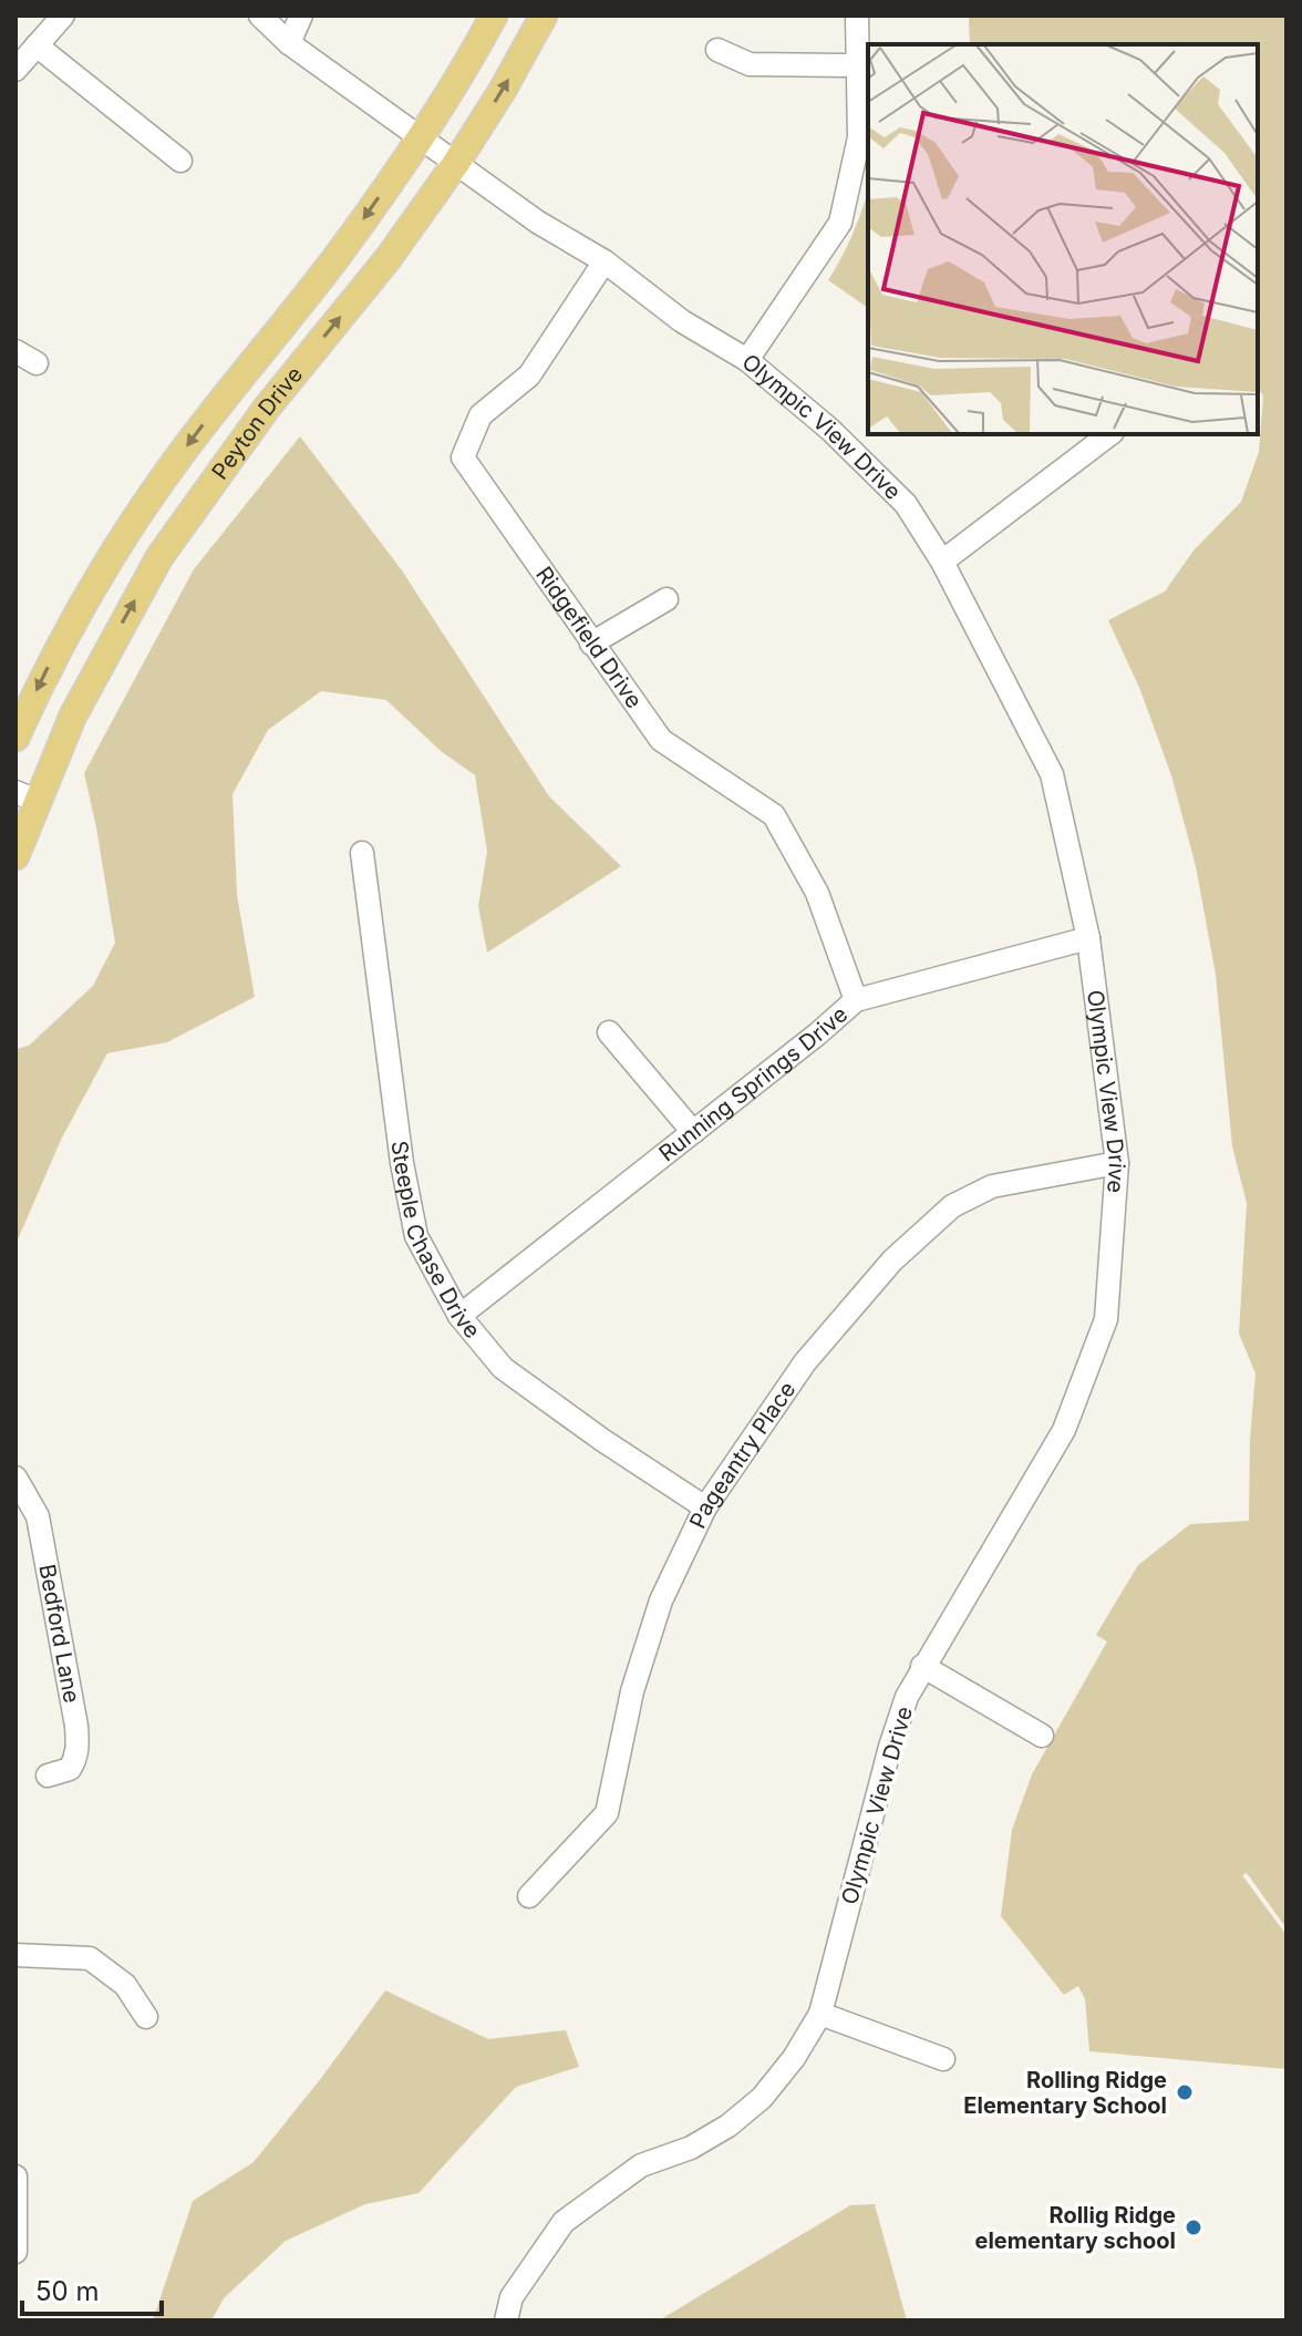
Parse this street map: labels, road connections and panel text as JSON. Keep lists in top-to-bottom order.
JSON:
{
  "streets": {
    "main road": ["Peyton Drive"],
    "street": [
      "Olympic View Drive",
      "Ridgefield Drive",
      "Running Springs Drive",
      "Steeple Chase Drive",
      "Pageantry Place",
      "Bedford Lane"
    ]
  },
  "crossings": [
    ["Peyton Drive", "Olympic View Drive"],
    ["Olympic View Drive", "Ridgefield Drive"],
    ["Olympic View Drive", "Running Springs Drive"],
    ["Olympic View Drive", "Pageantry Place"],
    ["Ridgefield Drive", "Running Springs Drive"],
    ["Running Springs Drive", "Steeple Chase Drive"],
    ["Steeple Chase Drive", "Pageantry Place"]
  ],
  "places": ["Rolling Ridge Elementary School", "Rollig Ridge elementary school"],
  "scale_bar": "50 m"
}
